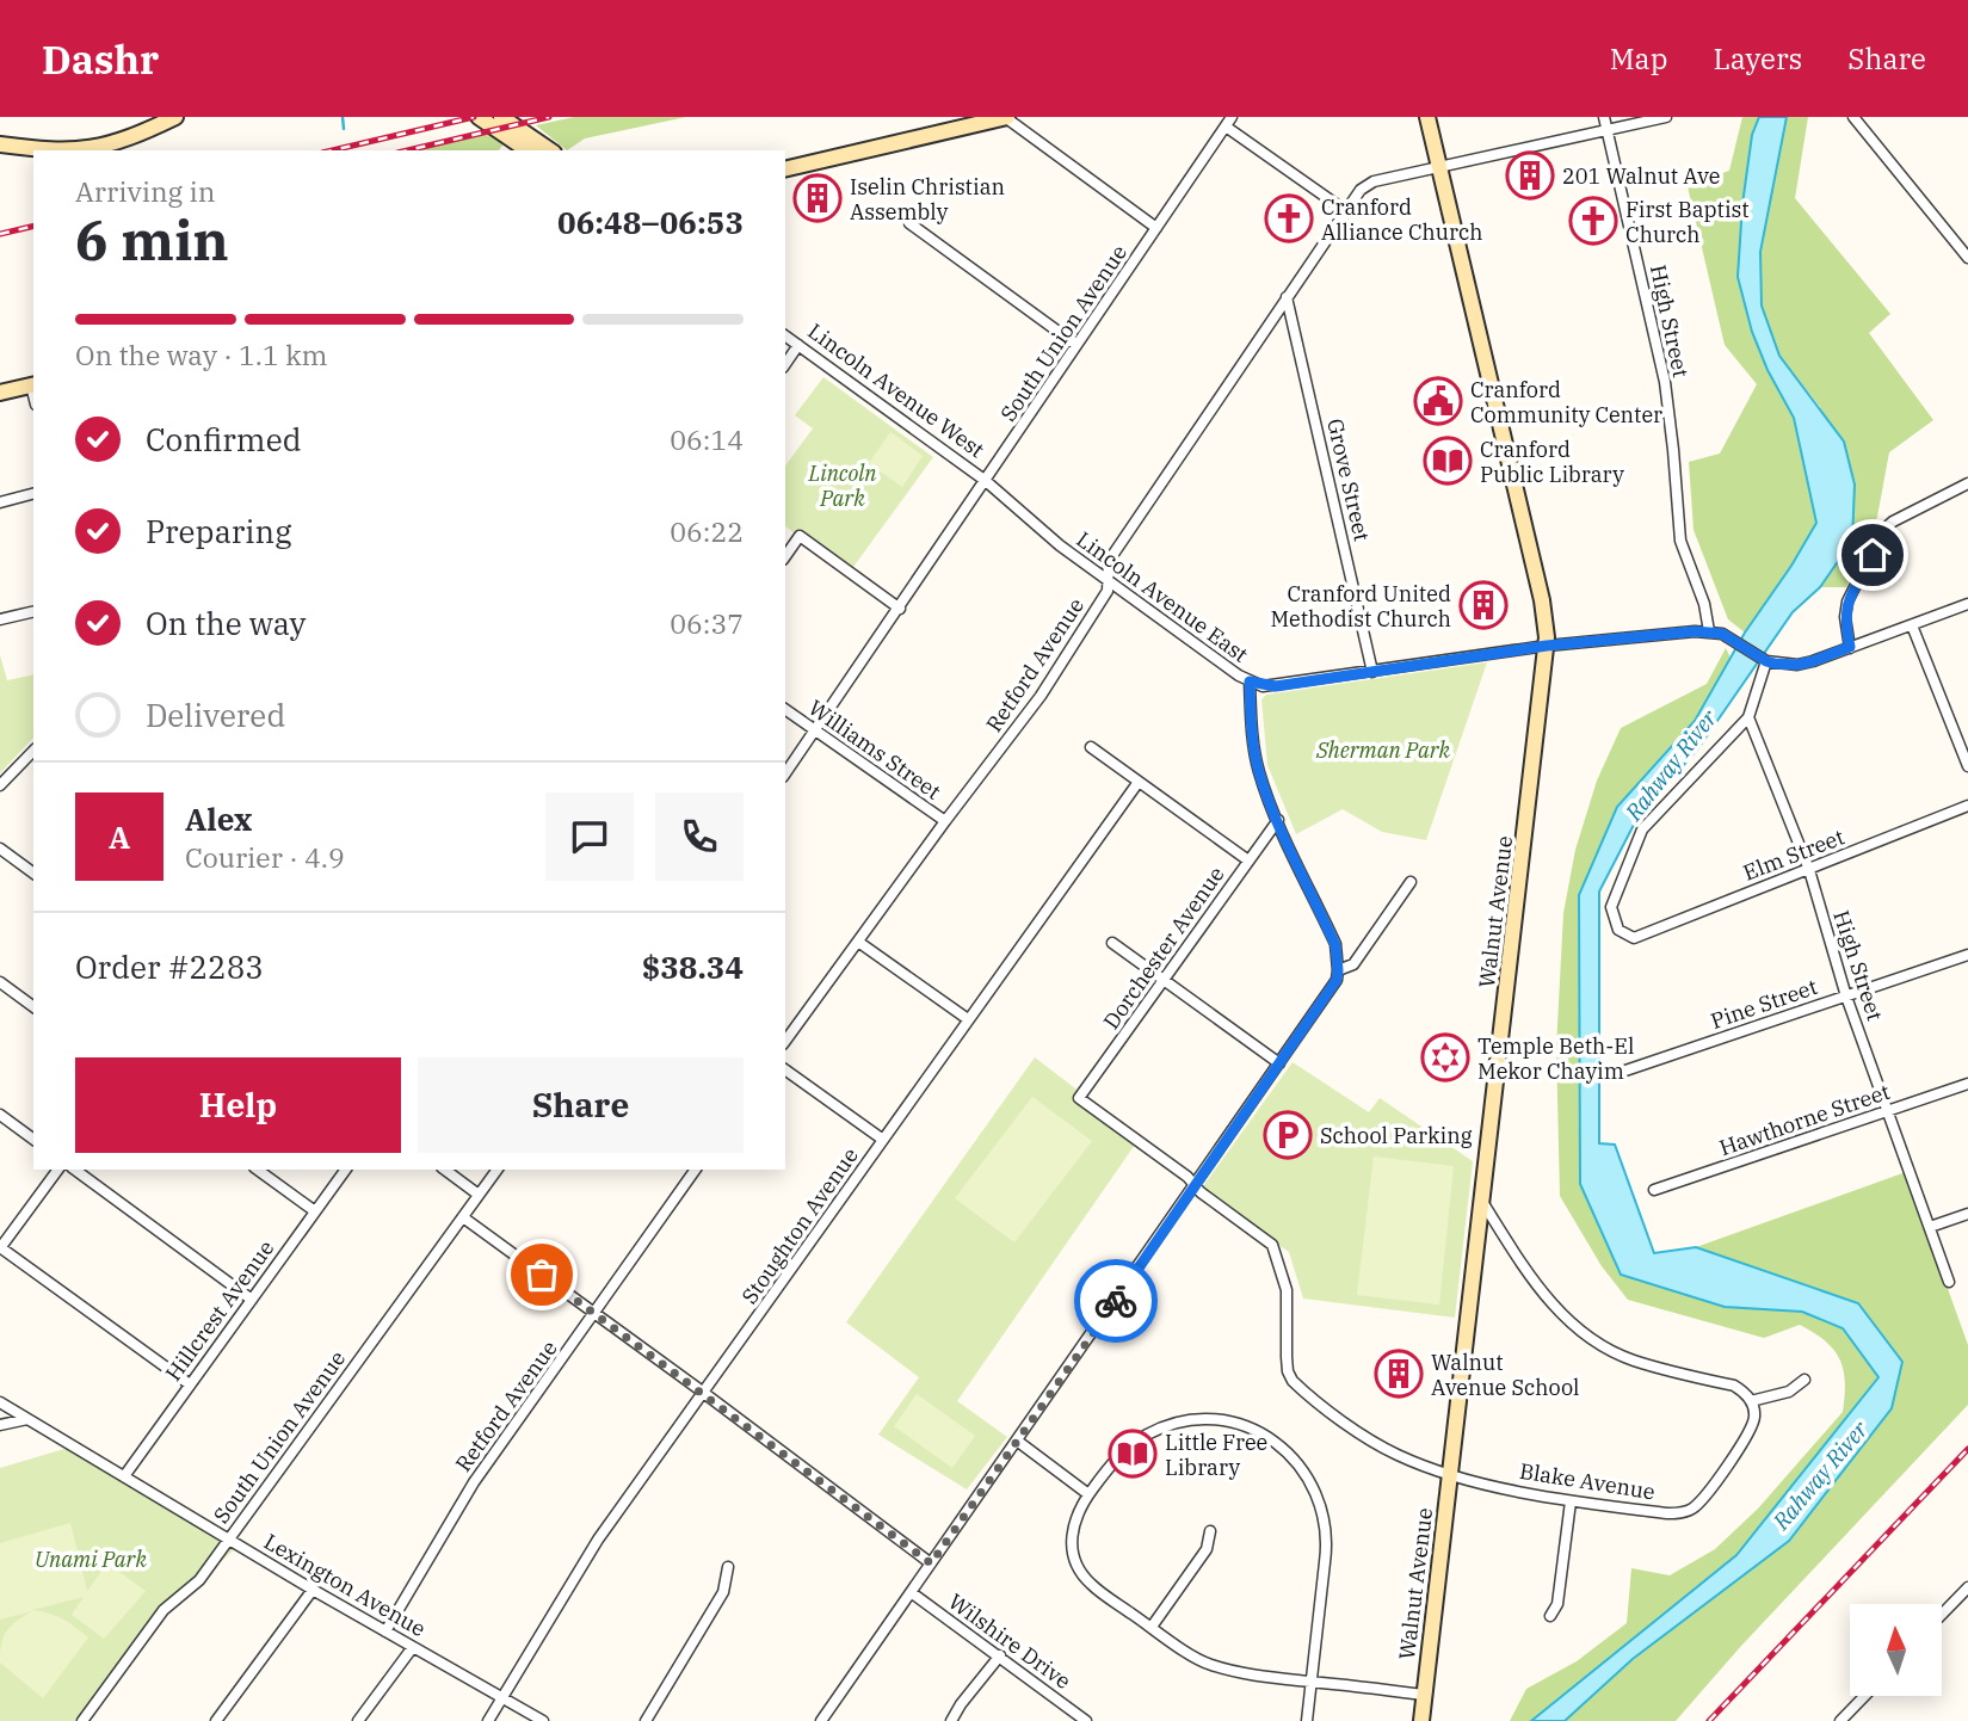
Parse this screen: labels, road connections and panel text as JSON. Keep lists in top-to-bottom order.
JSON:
{
  "streets": {
    "street": [
      "High Street",
      "South Union Avenue",
      "Lincoln Avenue West",
      "Grove Street",
      "Lincoln Avenue East",
      "Retford Avenue",
      "Williams Street",
      "Elm Street",
      "Walnut Avenue",
      "Dorchester Avenue",
      "Pine Street",
      "Hawthorne Street",
      "Stoughton Avenue",
      "Hillcrest Avenue",
      "Blake Avenue",
      "Lexington Avenue",
      "Wilshire Drive"
    ]
  },
  "crossings": [
    ["High Street", "Lincoln Avenue East"],
    ["High Street", "Retford Avenue"],
    ["High Street", "Elm Street"],
    ["High Street", "Pine Street"],
    ["High Street", "Hawthorne Street"],
    ["South Union Avenue", "Lincoln Avenue West"],
    ["South Union Avenue", "Lincoln Avenue East"],
    ["South Union Avenue", "Williams Street"],
    ["South Union Avenue", "Lexington Avenue"],
    ["Lincoln Avenue West", "Lincoln Avenue East"],
    ["Grove Street", "Lincoln Avenue East"],
    ["Grove Street", "Retford Avenue"],
    ["Lincoln Avenue East", "Retford Avenue"],
    ["Lincoln Avenue East", "Walnut Avenue"],
    ["Retford Avenue", "Williams Street"],
    ["Retford Avenue", "Walnut Avenue"],
    ["Retford Avenue", "Lexington Avenue"],
    ["Walnut Avenue", "Blake Avenue"],
    ["Dorchester Avenue", "Blake Avenue"],
    ["Stoughton Avenue", "Lexington Avenue"],
    ["Hillcrest Avenue", "Lexington Avenue"]
  ],
  "water": ["Rahway River"],
  "parks": ["Lincoln Park", "Sherman Park", "Unami Park"],
  "places": {
    "building": [
      "201 Walnut Ave",
      "Iselin Christian Assembly",
      "Cranford United Methodist Church",
      "Walnut Avenue School"
    ],
    "church": ["Cranford Alliance Church", "First Baptist Church"],
    "public building": ["Cranford Community Center"],
    "library": ["Cranford Public Library", "Little Free Library"],
    "synagogue": ["Temple Beth-El Mekor Chayim"],
    "parking": ["School Parking"]
  },
  "north": "top",
  "page": {
    "header": "Dashr",
    "nav": ["Map", "Layers", "Share"],
    "heading": ["6 min", "Arriving in", "06:48–06:53"],
    "panel": [
      "Alex",
      "Courier · 4.9",
      "Order #2283",
      "$38.34"
    ],
    "bar": "On the way · 1.1 km",
    "list": [
      ["Confirmed", "06:14"],
      ["Preparing", "06:22"],
      ["On the way", "06:37"],
      "Delivered"
    ],
    "round": "A",
    "buttons": ["Help", "Share"]
  }
}
